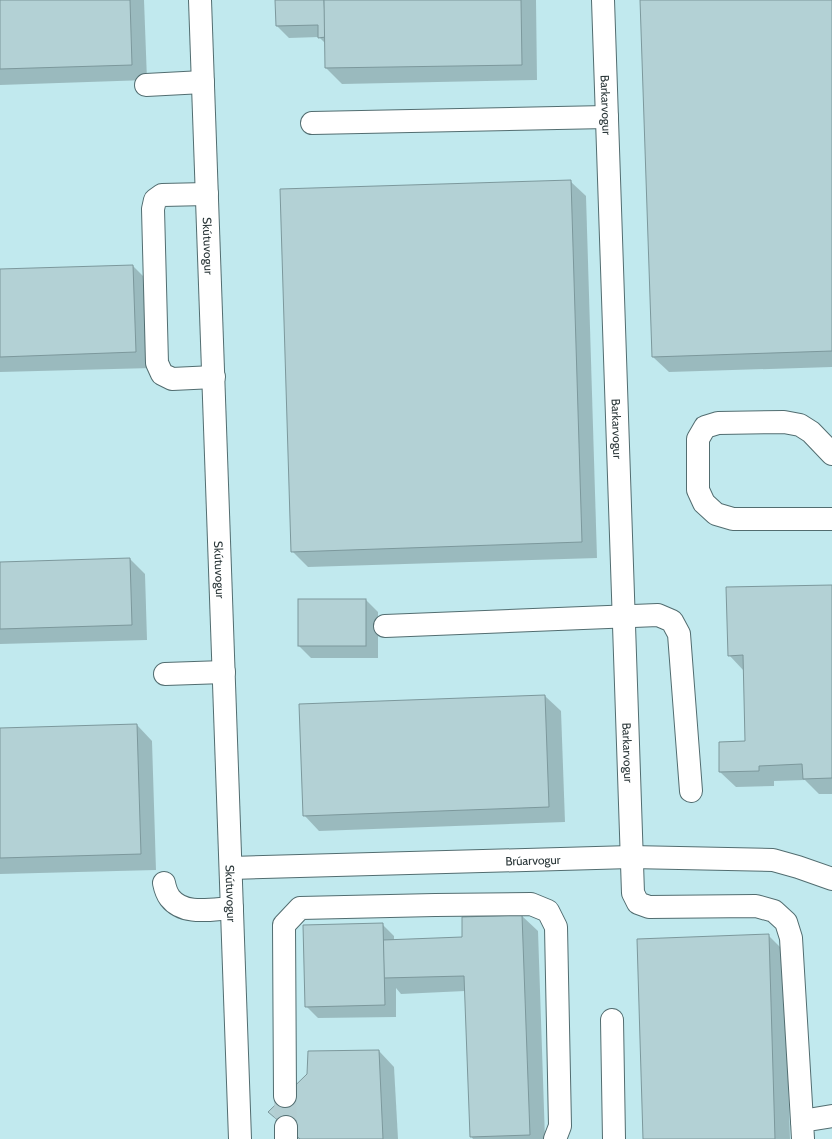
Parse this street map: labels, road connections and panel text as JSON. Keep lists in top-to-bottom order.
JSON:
{
  "streets": {
    "street": ["Barkarvogur", "Skútuvogur", "Brúarvogur"]
  },
  "crossings": [
    ["Barkarvogur", "Brúarvogur"],
    ["Skútuvogur", "Brúarvogur"]
  ]
}
